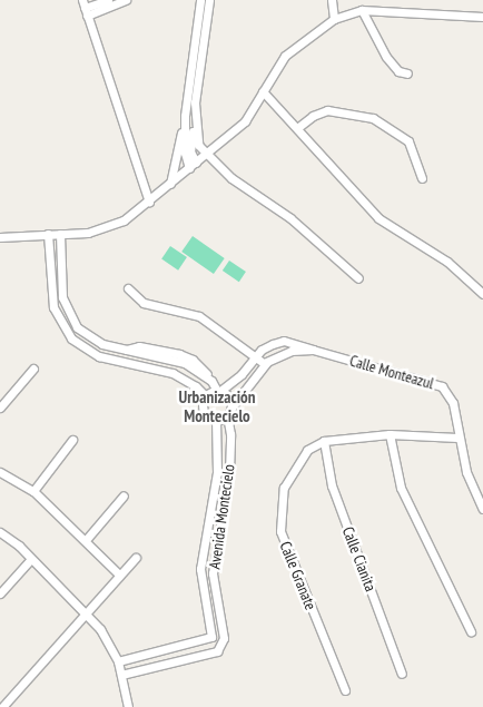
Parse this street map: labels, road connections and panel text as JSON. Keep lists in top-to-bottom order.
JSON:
{
  "streets": {
    "street": [
      "Calle Monteazul",
      "Avenida Montecielo",
      "Calle Cianita",
      "Calle Granate"
    ]
  },
  "crossings": [
    ["Calle Monteazul", "Avenida Montecielo"],
    ["Calle Cianita", "Calle Granate"]
  ],
  "districts": ["Urbanización Montecielo"]
}
